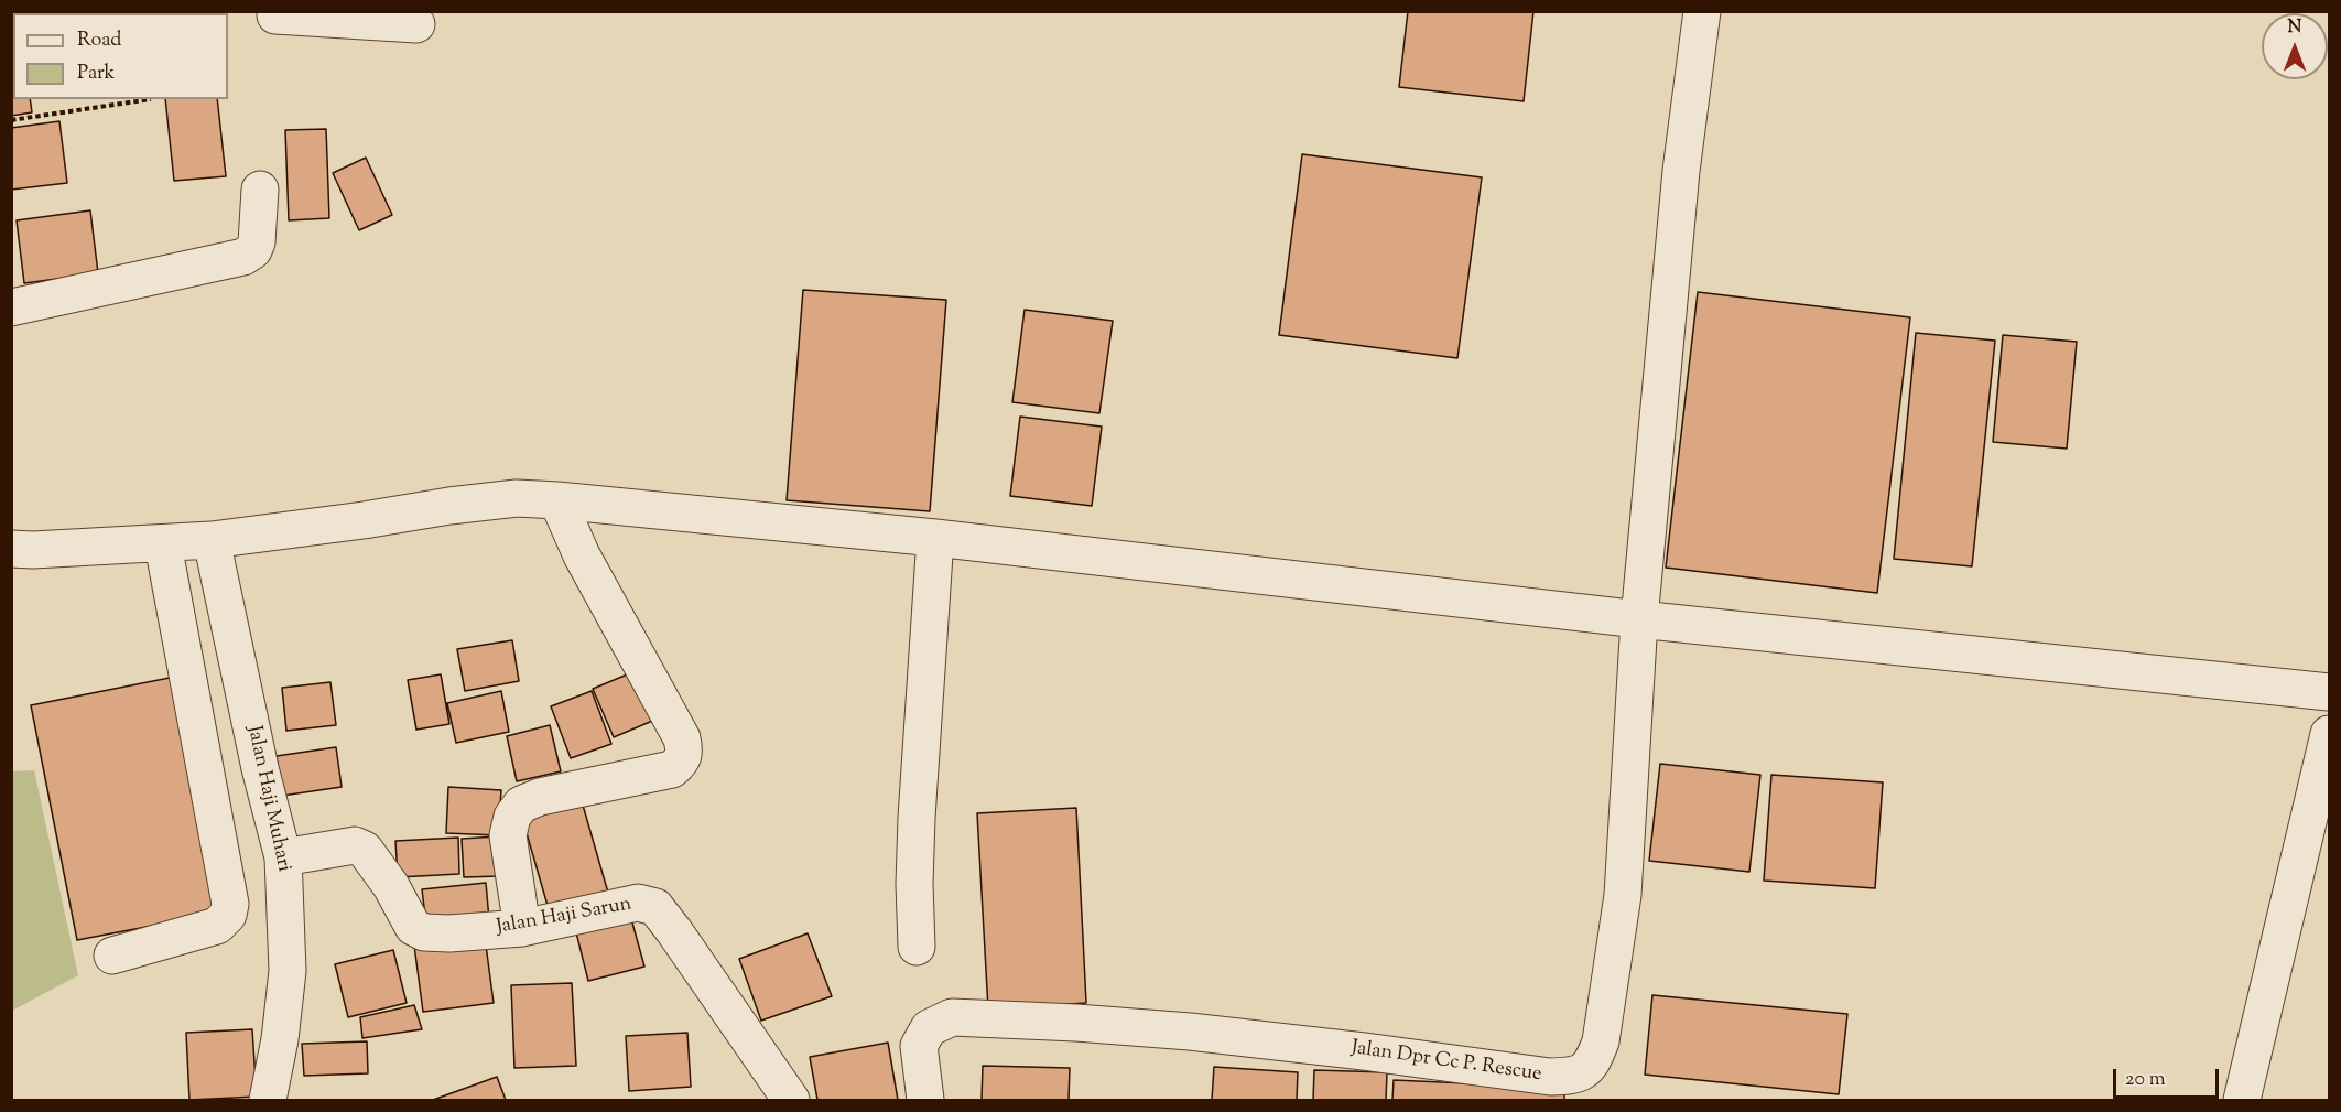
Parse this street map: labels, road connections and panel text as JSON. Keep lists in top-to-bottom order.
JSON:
{
  "streets": {
    "street": ["Jalan Haji Muhari", "Jalan Haji Sarun", "Jalan Dpr Cc P. Rescue"]
  },
  "crossings": [
    ["Jalan Haji Muhari", "Jalan Haji Sarun"]
  ],
  "legend": ["Road", "Park"],
  "scale_bar": "20 m",
  "north": "top"
}
